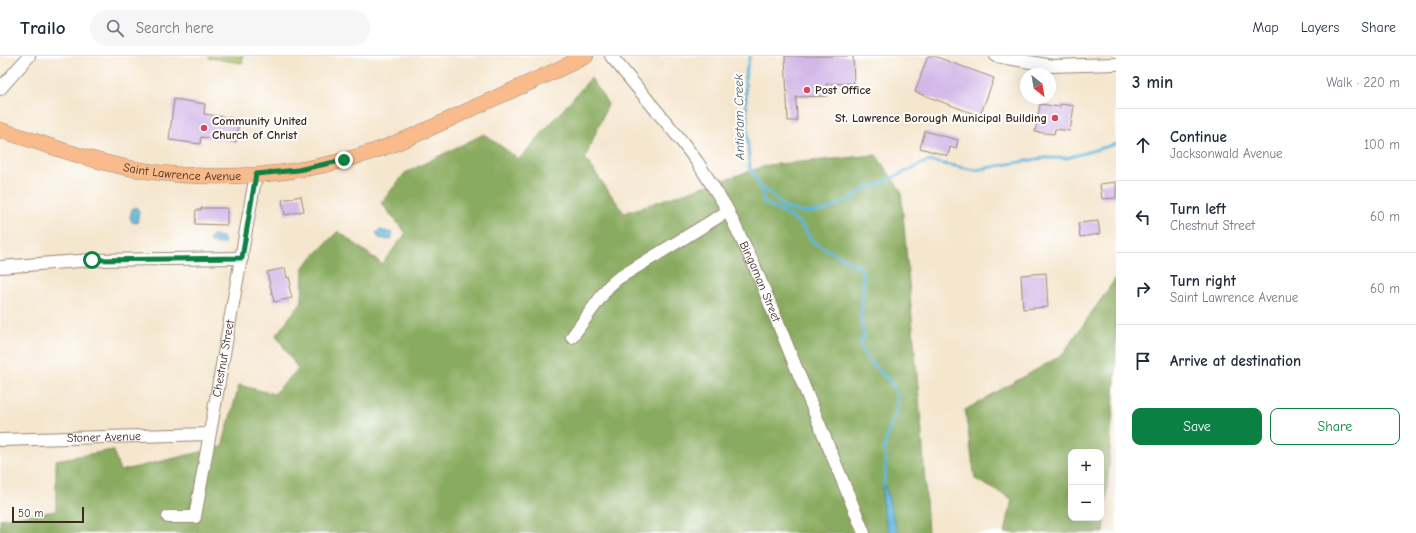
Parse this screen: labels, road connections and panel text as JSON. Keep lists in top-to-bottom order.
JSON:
{
  "streets": {
    "main road": ["Saint Lawrence Avenue"],
    "street": ["Bingaman Street", "Chestnut Street", "Stoner Avenue"]
  },
  "crossings": [
    ["Saint Lawrence Avenue", "Chestnut Street"],
    ["Chestnut Street", "Stoner Avenue"]
  ],
  "water": ["Antietam Creek"],
  "places": ["Post Office", "St. Lawrence Borough Municipal Building", "Community United Church of Christ"],
  "scale_bar": "50 m",
  "north": "bottom right",
  "page": {
    "header": "Trailo",
    "search": "Search here",
    "nav": ["Map", "Layers", "Share"],
    "heading": ["3 min", "Walk · 220 m"],
    "list": [
      ["Continue", "Jacksonwald Avenue", "100 m"],
      ["Turn left", "Chestnut Street", "60 m"],
      ["Turn right", "Saint Lawrence Avenue", "60 m"],
      "Arrive at destination"
    ],
    "buttons": ["Save", "Share"],
    "map_buttons": ["+", "−"],
    "scale": "50 m"
  }
}
